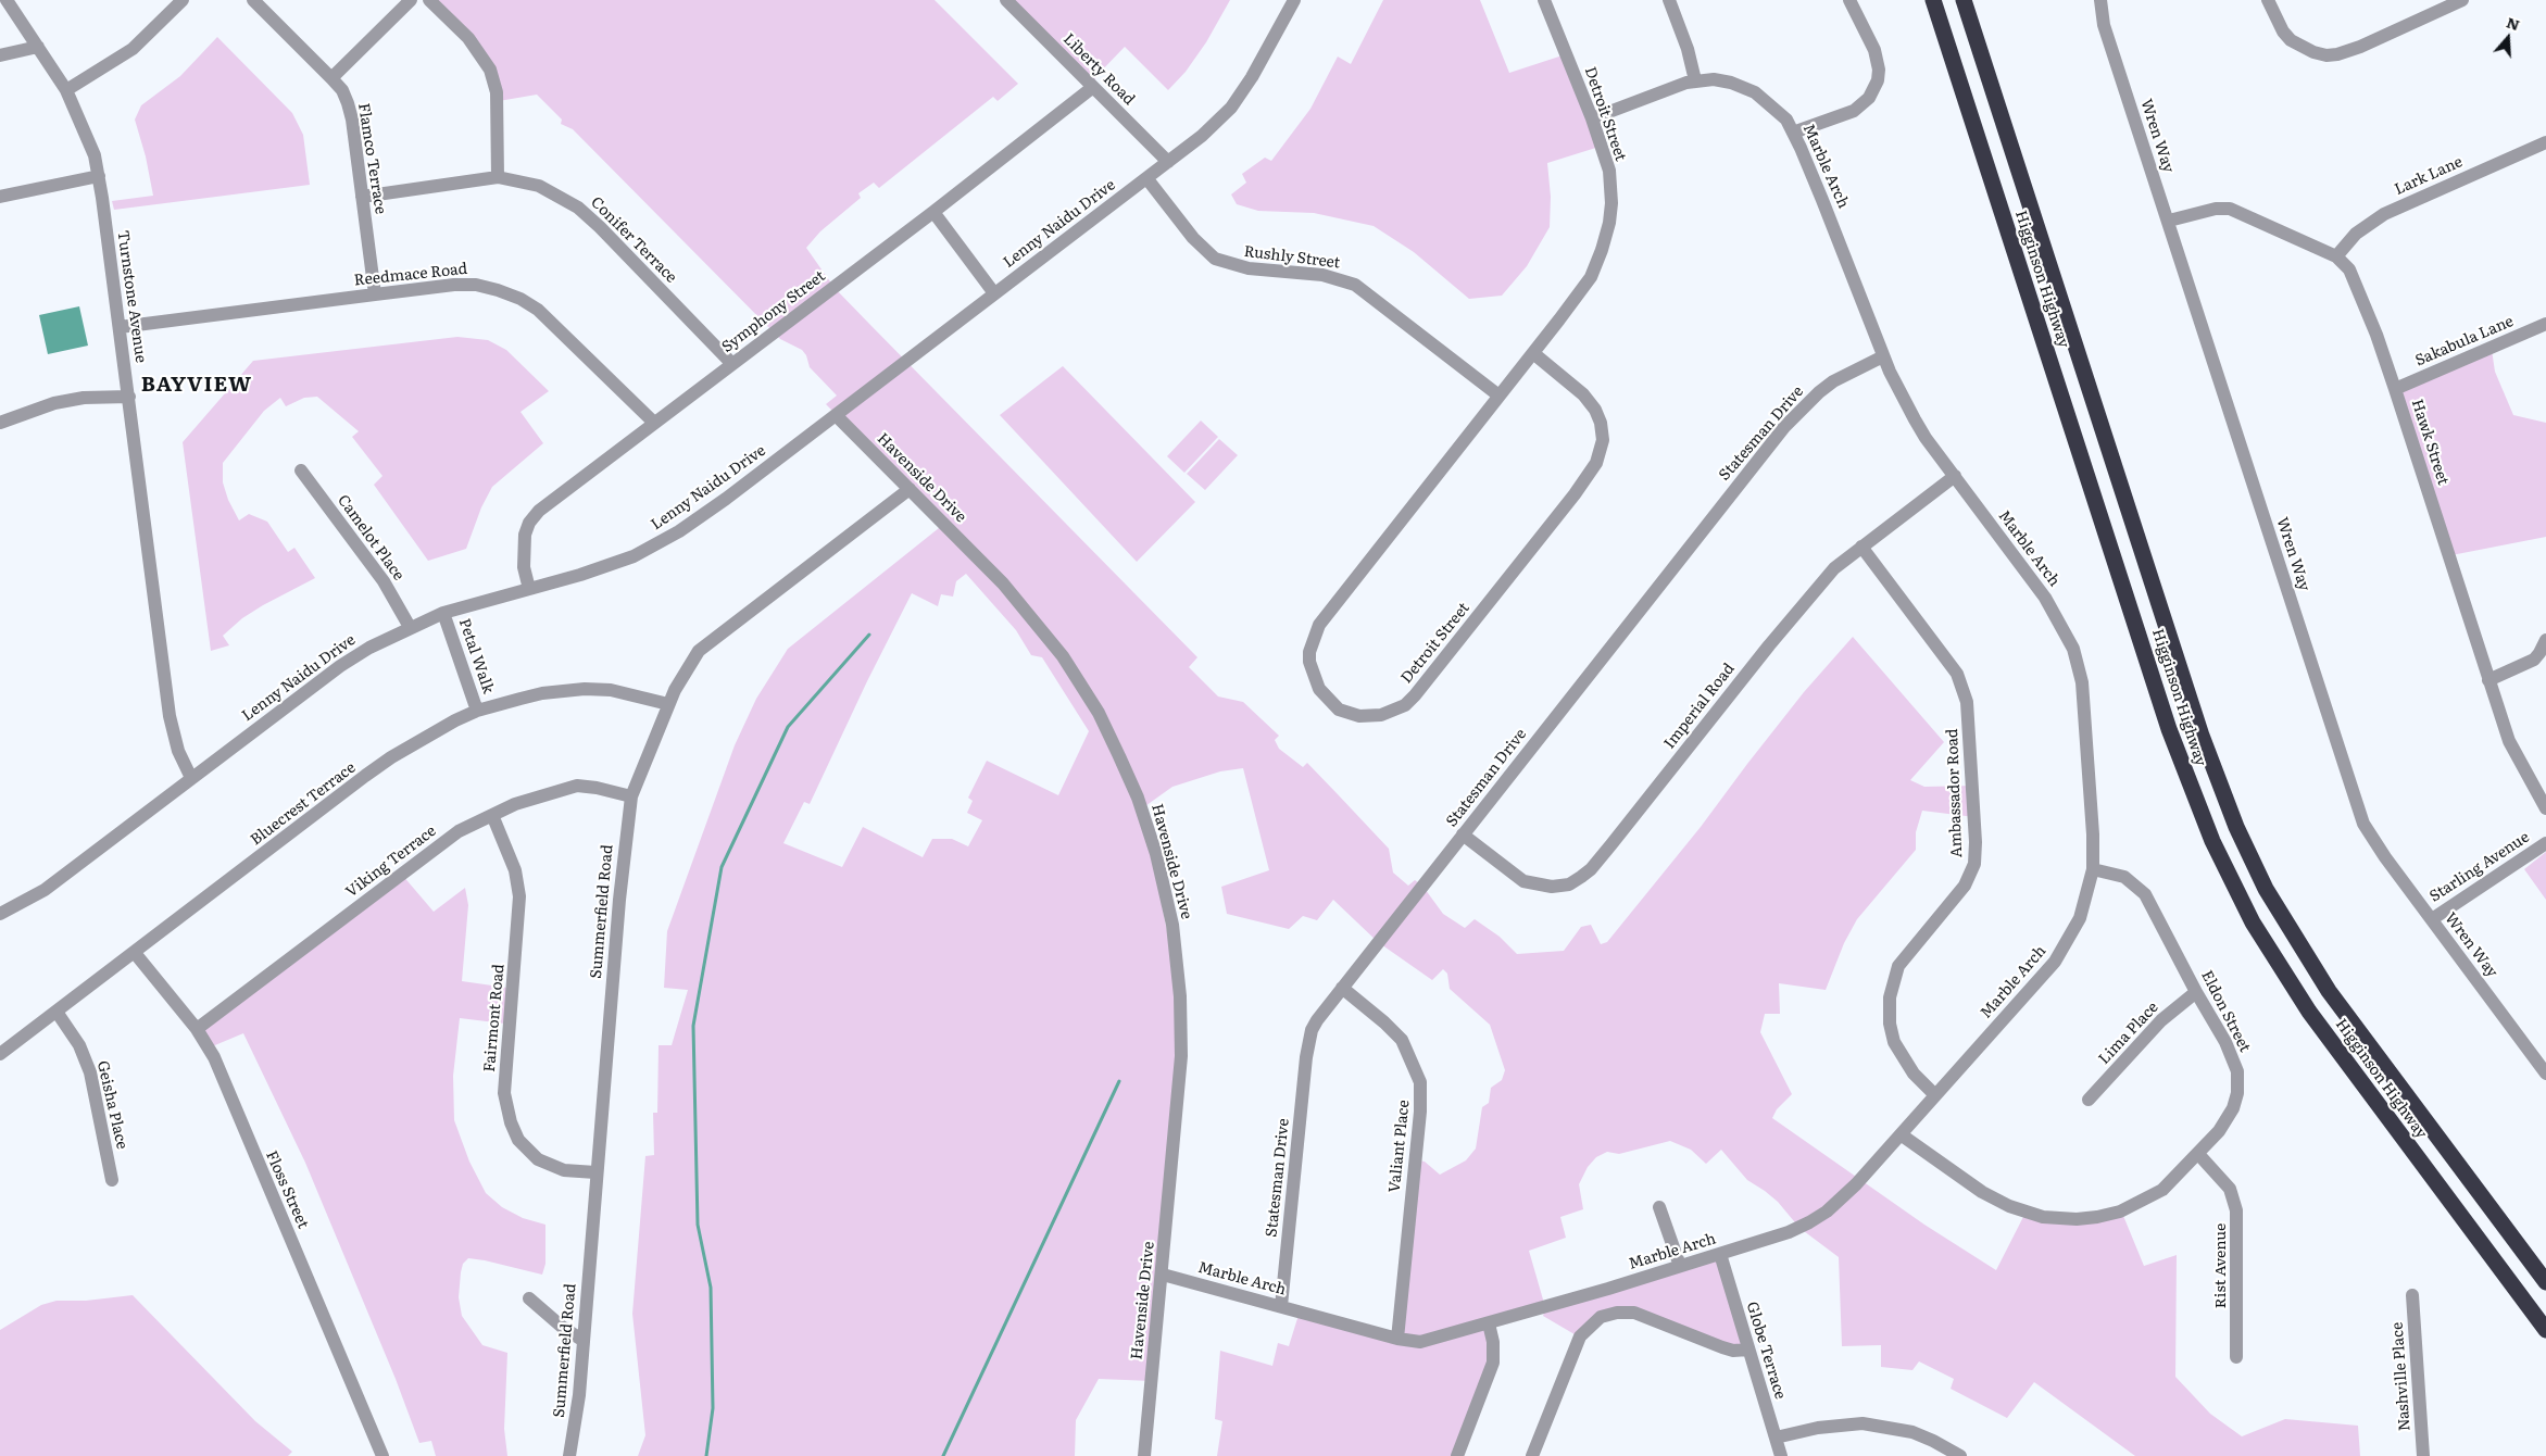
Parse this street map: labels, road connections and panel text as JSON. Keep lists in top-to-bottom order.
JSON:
{
  "streets": {
    "highway": ["Higginson Highway"],
    "street": [
      "Liberty Road",
      "Detroit Street",
      "Wren Way",
      "Flamco Terrace",
      "Marble Arch",
      "Lark Lane",
      "Lenny Naidu Drive",
      "Conifer Terrace",
      "Rushly Street",
      "Reedmace Road",
      "Turnstone Avenue",
      "Symphony Street",
      "Sakabula Lane",
      "Statesman Drive",
      "Hawk Street",
      "Havenside Drive",
      "Camelot Place",
      "Petal Walk",
      "Imperial Road",
      "Ambassador Road",
      "Bluecrest Terrace",
      "Viking Terrace",
      "Starling Avenue",
      "Summerfield Road",
      "Eldon Street",
      "Fairmont Road",
      "Lima Place",
      "Geisha Place",
      "Valiant Place",
      "Floss Street",
      "Rist Avenue",
      "Globe Terrace",
      "Nashville Place"
    ]
  },
  "crossings": [
    ["Liberty Road", "Lenny Naidu Drive"],
    ["Liberty Road", "Symphony Street"],
    ["Detroit Street", "Marble Arch"],
    ["Detroit Street", "Rushly Street"],
    ["Wren Way", "Hawk Street"],
    ["Wren Way", "Starling Avenue"],
    ["Flamco Terrace", "Conifer Terrace"],
    ["Flamco Terrace", "Reedmace Road"],
    ["Marble Arch", "Statesman Drive"],
    ["Marble Arch", "Havenside Drive"],
    ["Marble Arch", "Imperial Road"],
    ["Marble Arch", "Ambassador Road"],
    ["Marble Arch", "Eldon Street"],
    ["Marble Arch", "Valiant Place"],
    ["Marble Arch", "Globe Terrace"],
    ["Lark Lane", "Hawk Street"],
    ["Lenny Naidu Drive", "Rushly Street"],
    ["Lenny Naidu Drive", "Turnstone Avenue"],
    ["Lenny Naidu Drive", "Symphony Street"],
    ["Lenny Naidu Drive", "Havenside Drive"],
    ["Lenny Naidu Drive", "Camelot Place"],
    ["Lenny Naidu Drive", "Petal Walk"],
    ["Conifer Terrace", "Symphony Street"],
    ["Reedmace Road", "Turnstone Avenue"],
    ["Reedmace Road", "Symphony Street"],
    ["Sakabula Lane", "Hawk Street"],
    ["Statesman Drive", "Imperial Road"],
    ["Statesman Drive", "Valiant Place"],
    ["Havenside Drive", "Summerfield Road"],
    ["Petal Walk", "Bluecrest Terrace"],
    ["Imperial Road", "Ambassador Road"],
    ["Bluecrest Terrace", "Summerfield Road"],
    ["Bluecrest Terrace", "Geisha Place"],
    ["Bluecrest Terrace", "Floss Street"],
    ["Viking Terrace", "Summerfield Road"],
    ["Viking Terrace", "Fairmont Road"],
    ["Viking Terrace", "Floss Street"],
    ["Summerfield Road", "Fairmont Road"],
    ["Eldon Street", "Lima Place"],
    ["Eldon Street", "Rist Avenue"]
  ],
  "districts": ["BAYVIEW"],
  "north": "top"
}
